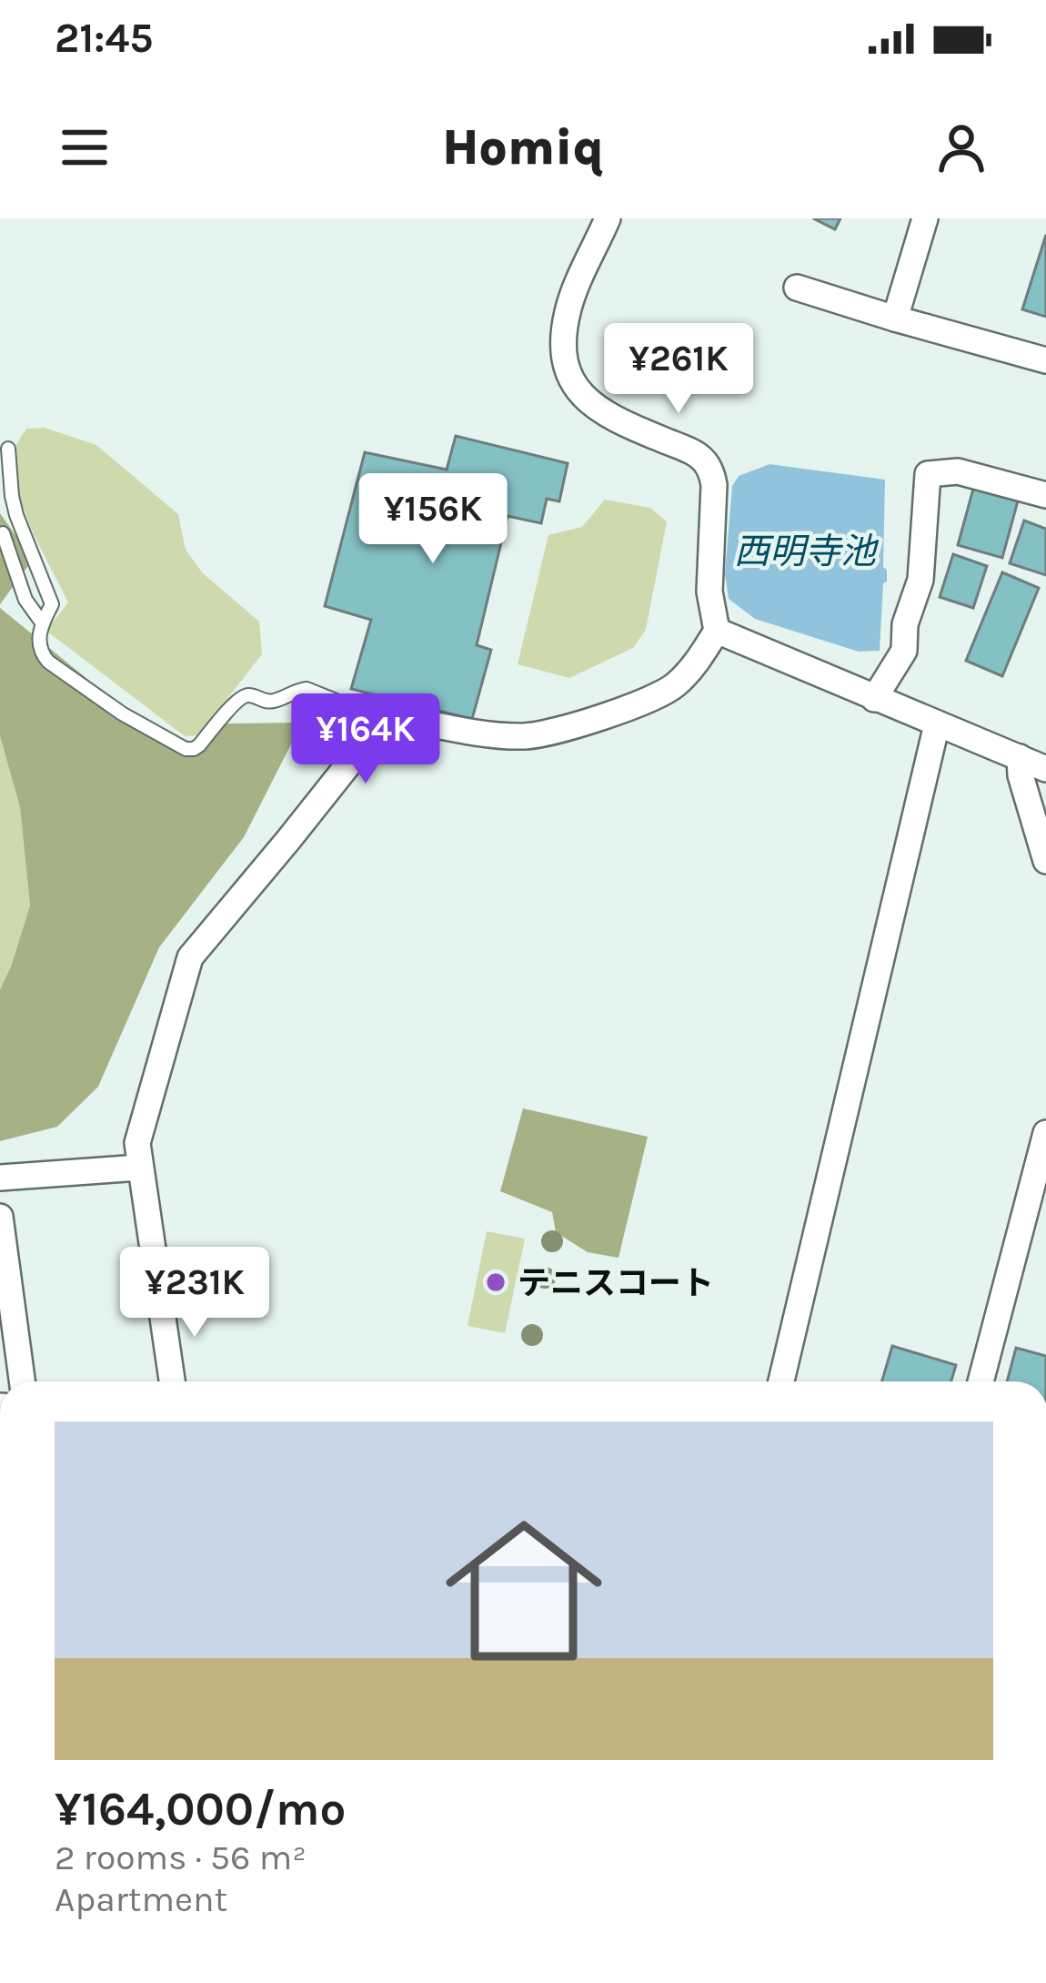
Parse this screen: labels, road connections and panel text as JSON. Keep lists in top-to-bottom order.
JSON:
{
  "water": ["西明寺池"],
  "places": ["テニスコート"],
  "page": {
    "status": "21:45",
    "header": "Homiq",
    "price": [
      "¥261K",
      "¥156K",
      "¥164K",
      "¥231K"
    ],
    "list": [
      {
        "name": "¥164,000/mo",
        "note": "2 rooms · 56 m² · Apartment"
      }
    ]
  }
}
